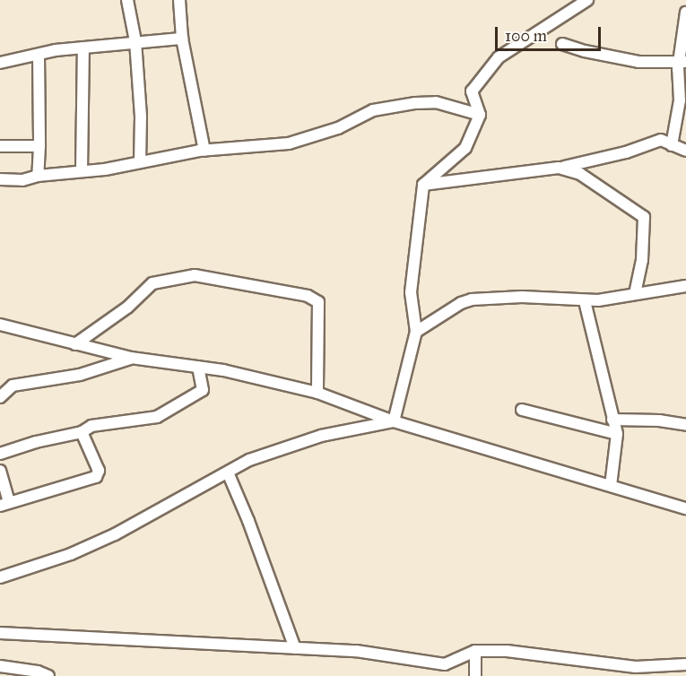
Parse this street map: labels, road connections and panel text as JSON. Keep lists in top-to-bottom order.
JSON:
{
  "scale_bar": "100 m"
}
